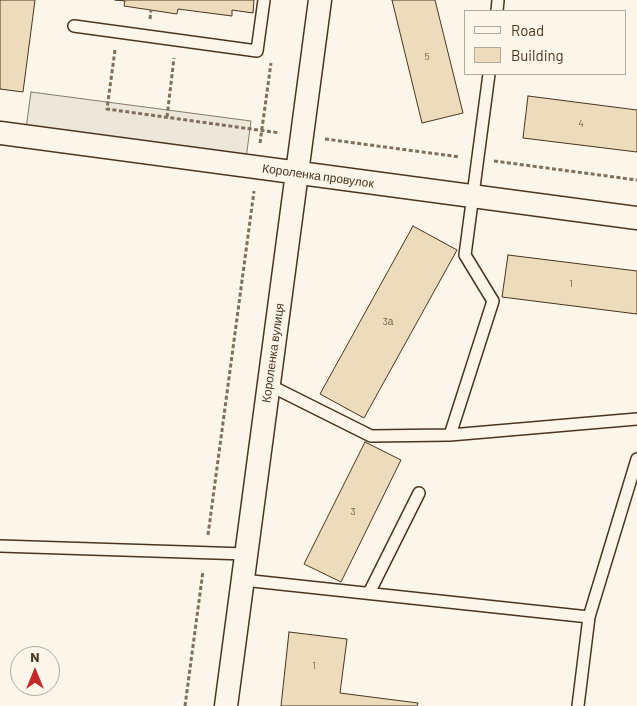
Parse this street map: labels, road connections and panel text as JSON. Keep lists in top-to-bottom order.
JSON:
{
  "streets": {
    "street": ["Короленка провулок", "Короленка вулиця"]
  },
  "crossings": [
    ["Короленка провулок", "Короленка вулиця"]
  ],
  "house_numbers": [
    "5",
    "4",
    "1",
    "3а",
    "3",
    "1"
  ],
  "legend": ["Road", "Building"],
  "north": "top"
}
